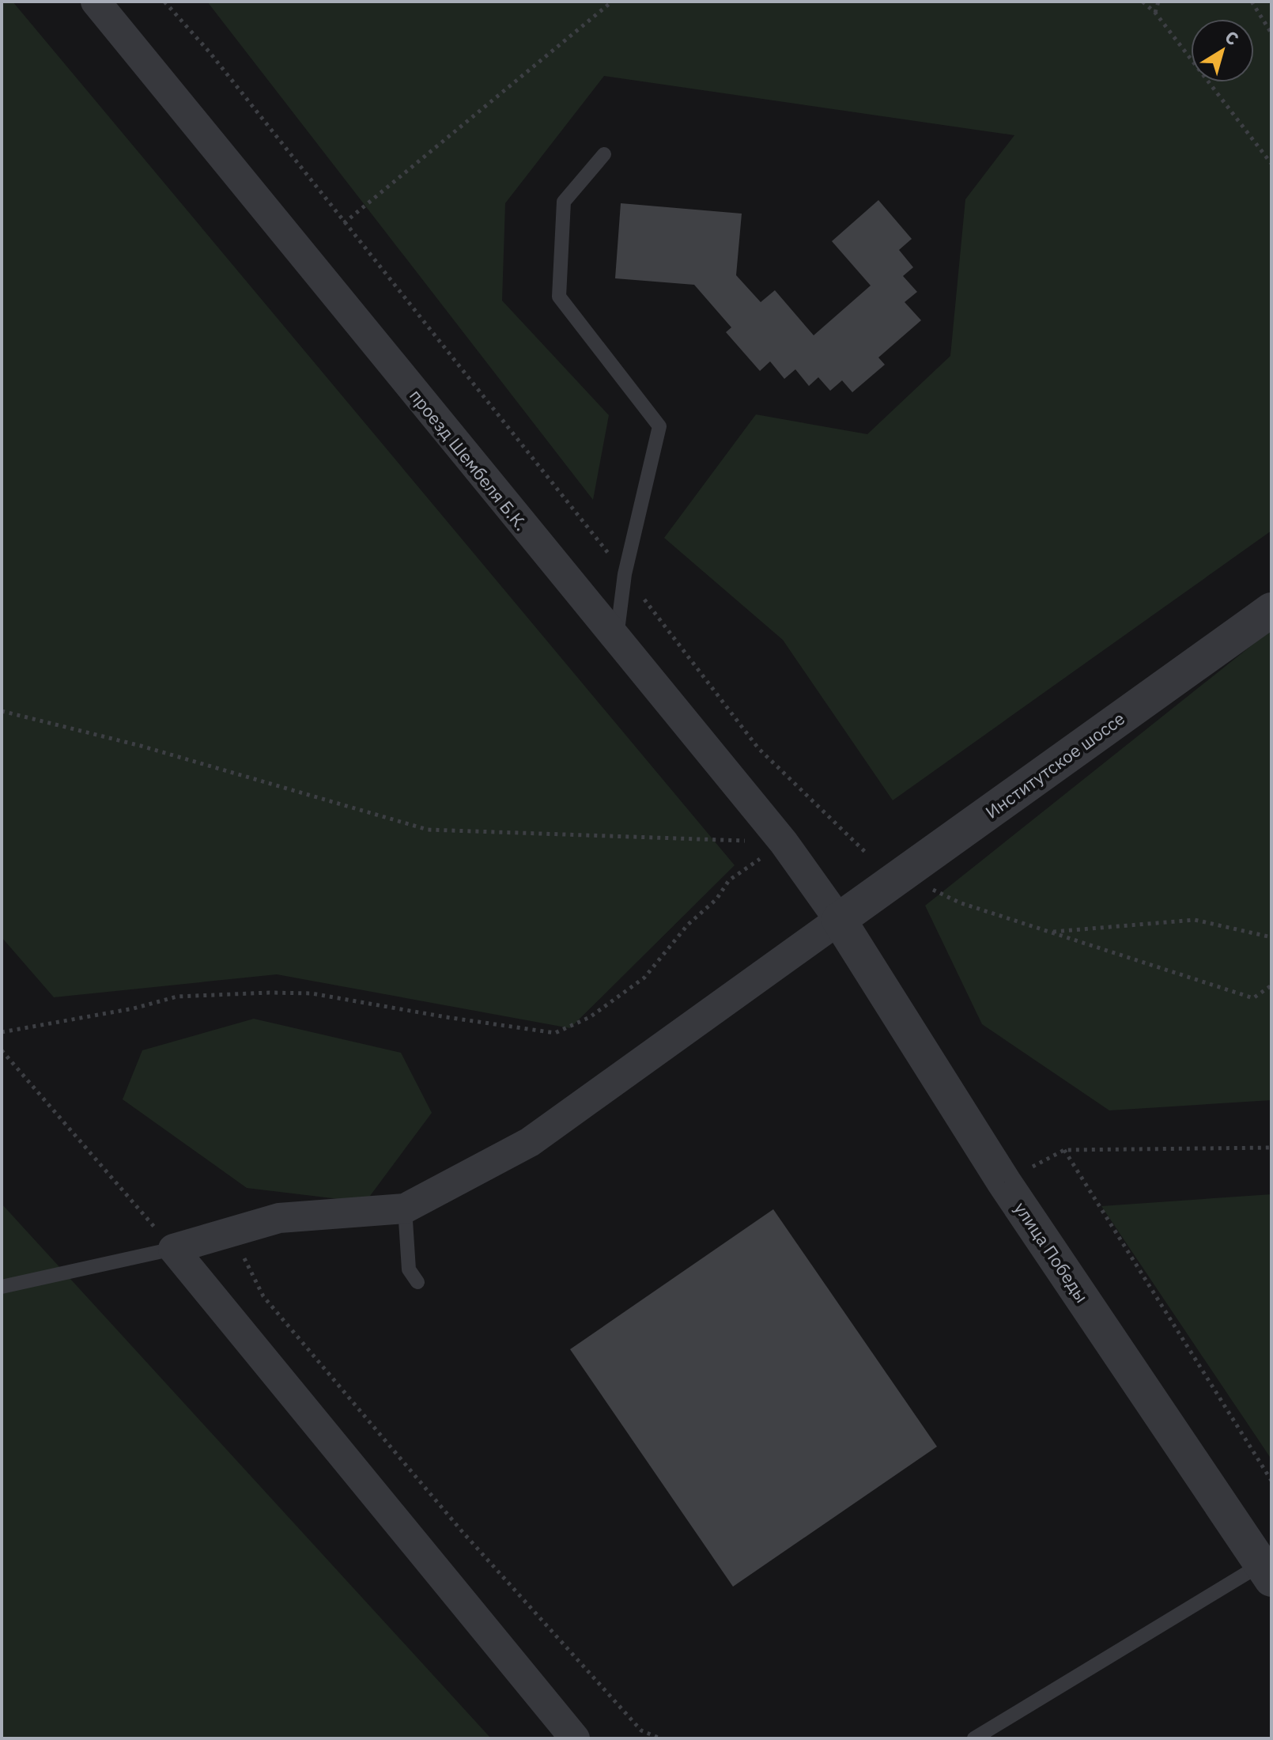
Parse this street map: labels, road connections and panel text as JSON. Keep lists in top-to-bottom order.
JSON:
{
  "streets": {
    "street": ["проезд Шембеля Б.К.", "Институтское шоссе", "улица Победы"]
  },
  "crossings": [
    ["проезд Шембеля Б.К.", "Институтское шоссе"],
    ["проезд Шембеля Б.К.", "улица Победы"],
    ["Институтское шоссе", "улица Победы"]
  ],
  "north": "top right"
}
